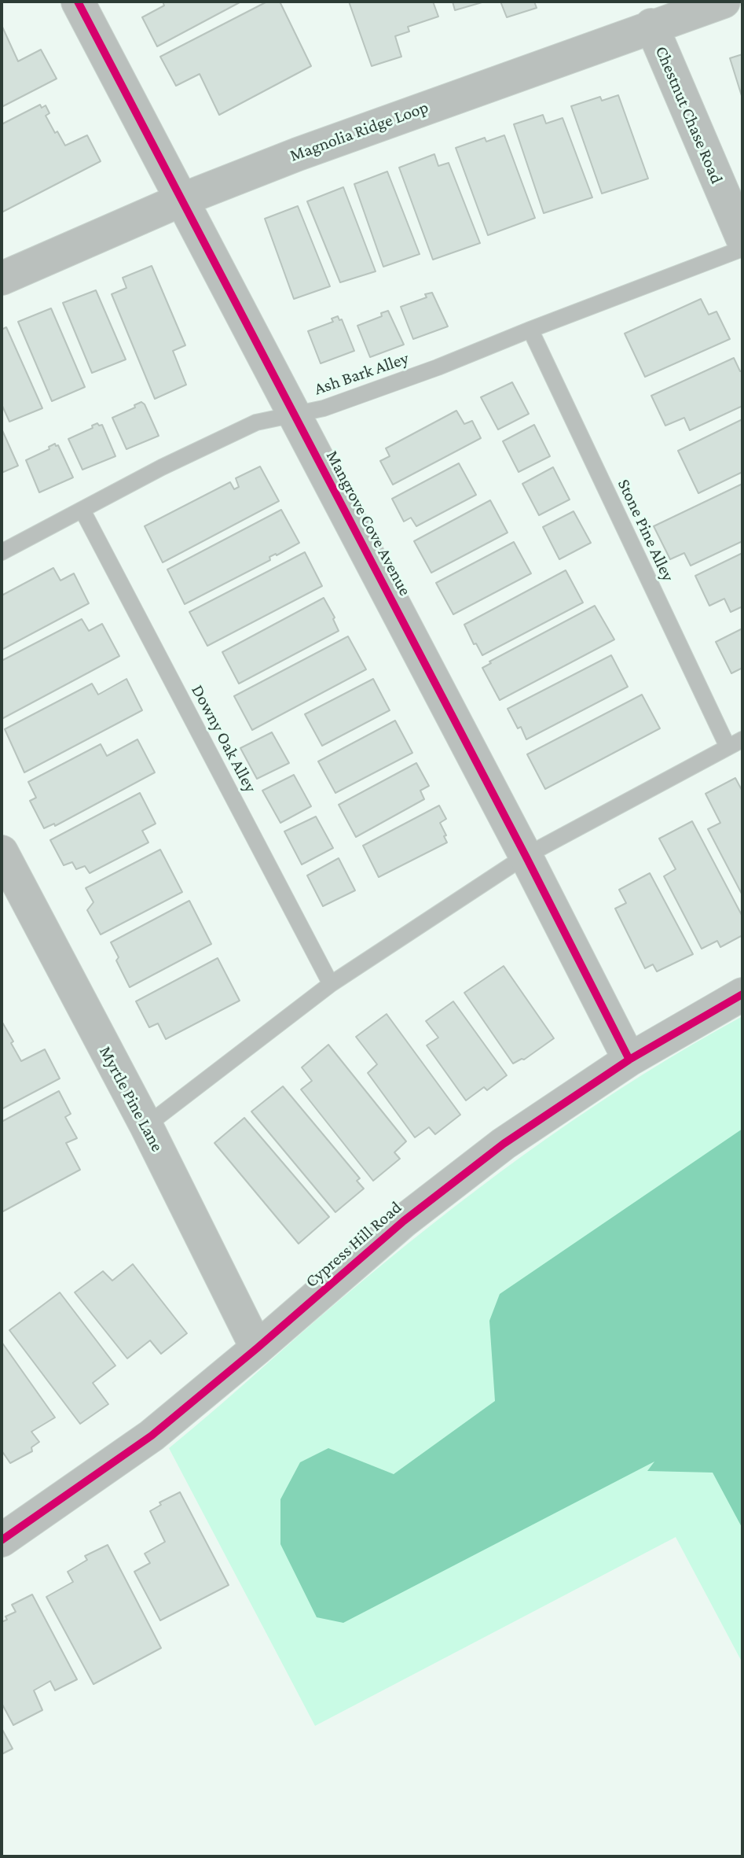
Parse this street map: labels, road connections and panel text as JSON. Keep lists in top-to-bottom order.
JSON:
{
  "streets": {
    "street": [
      "Chestnut Chase Road",
      "Magnolia Ridge Loop",
      "Mangrove Cove Avenue",
      "Myrtle Pine Lane",
      "Cypress Hill Road"
    ],
    "lane": ["Ash Bark Alley", "Stone Pine Alley", "Downy Oak Alley"]
  },
  "crossings": [
    ["Chestnut Chase Road", "Magnolia Ridge Loop"],
    ["Magnolia Ridge Loop", "Mangrove Cove Avenue"],
    ["Ash Bark Alley", "Mangrove Cove Avenue"],
    ["Ash Bark Alley", "Stone Pine Alley"],
    ["Ash Bark Alley", "Downy Oak Alley"],
    ["Mangrove Cove Avenue", "Cypress Hill Road"],
    ["Myrtle Pine Lane", "Cypress Hill Road"]
  ]
}
